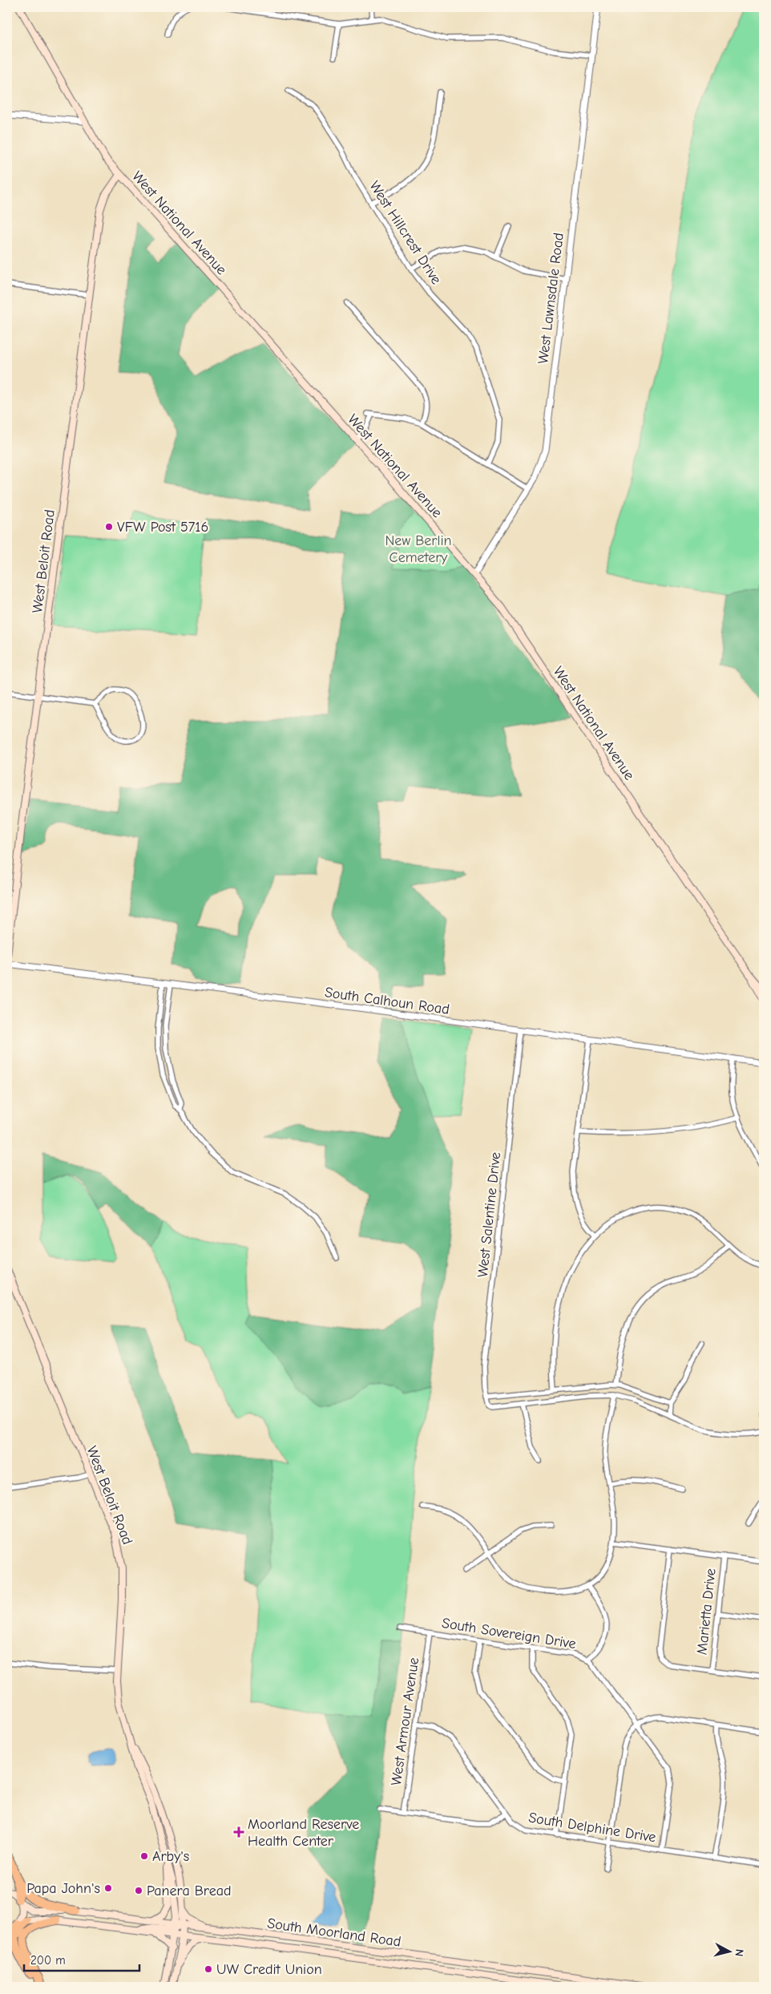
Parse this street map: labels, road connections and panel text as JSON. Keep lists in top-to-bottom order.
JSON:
{
  "streets": {
    "main road": ["West National Avenue", "West Beloit Road", "South Moorland Road"],
    "street": [
      "West Hillcrest Drive",
      "West Lawnsdale Road",
      "South Calhoun Road",
      "West Salentine Drive",
      "Marietta Drive",
      "South Sovereign Drive",
      "West Armour Avenue",
      "South Delphine Drive"
    ]
  },
  "crossings": [
    ["West National Avenue", "West Lawnsdale Road"],
    ["West National Avenue", "West Beloit Road"],
    ["West Beloit Road", "South Moorland Road"],
    ["South Calhoun Road", "West Salentine Drive"],
    ["South Sovereign Drive", "West Armour Avenue"],
    ["South Sovereign Drive", "South Delphine Drive"],
    ["West Armour Avenue", "South Delphine Drive"]
  ],
  "parks": ["New Berlin Cemetery"],
  "places": {
    "other": [
      "VFW Post 5716",
      "Arby's",
      "Papa John's",
      "Panera Bread",
      "UW Credit Union"
    ],
    "health": ["Moorland Reserve Health Center"]
  },
  "scale_bar": "200 m",
  "north": "right"
}
